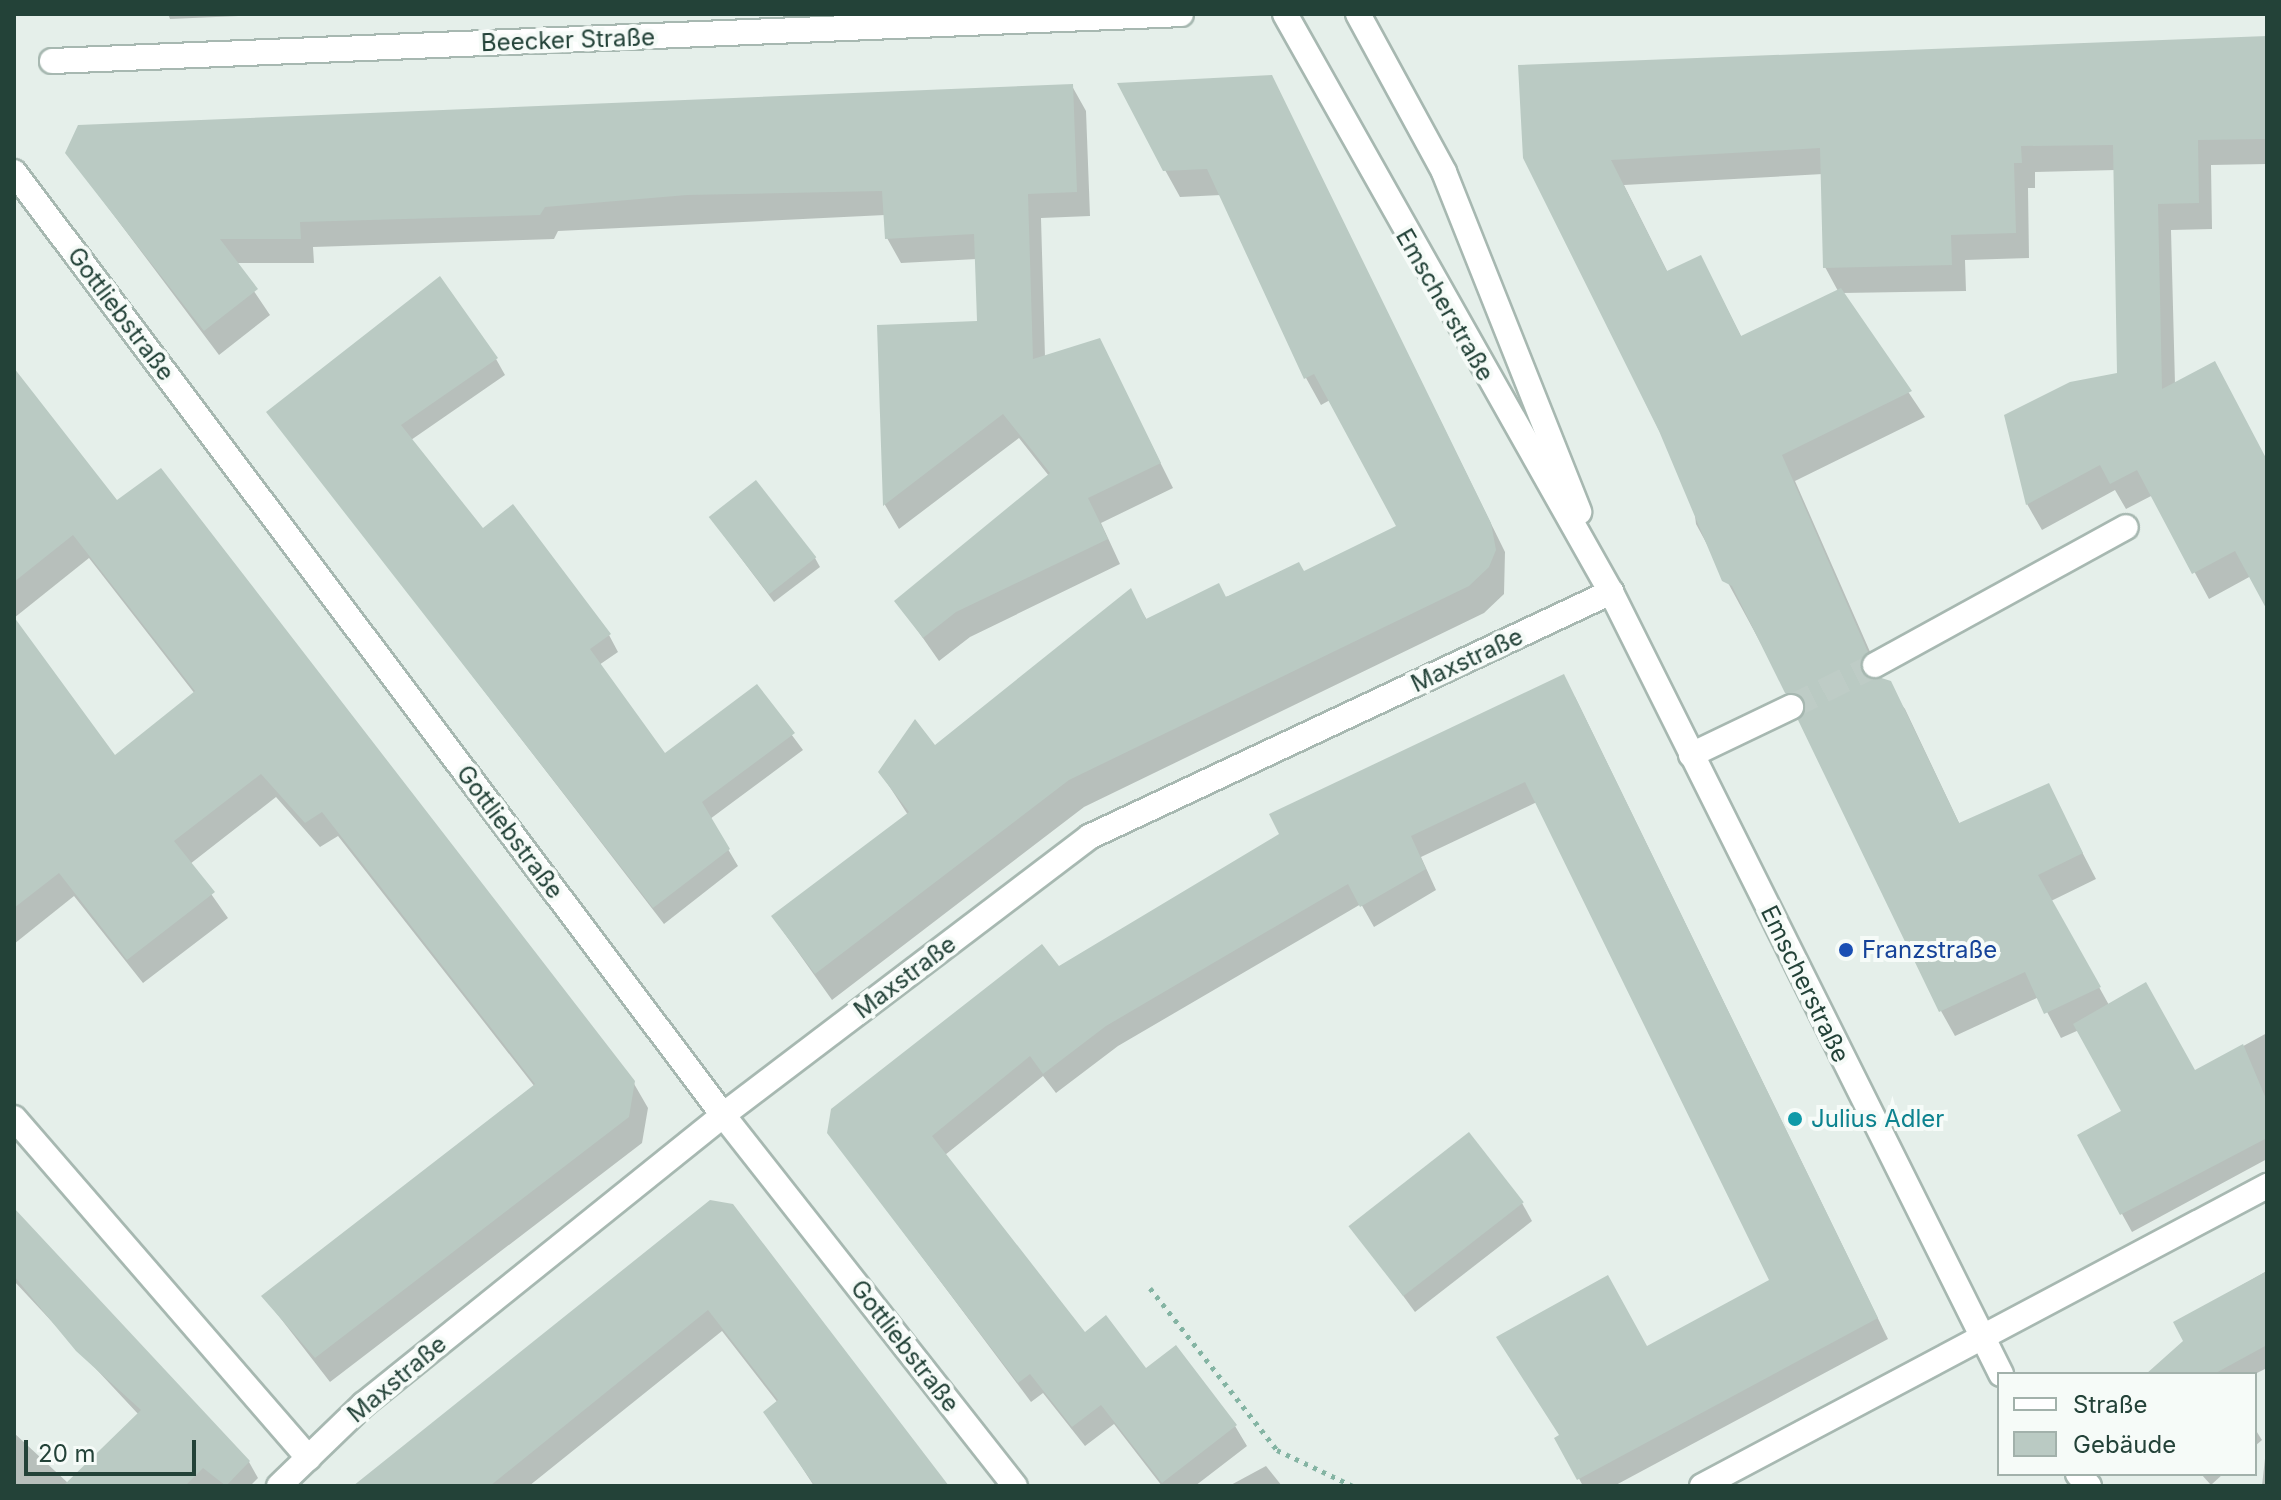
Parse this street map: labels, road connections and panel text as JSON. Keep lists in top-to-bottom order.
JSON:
{
  "streets": {
    "street": [
      "Beecker Straße",
      "Emscherstraße",
      "Gottliebstraße",
      "Maxstraße"
    ]
  },
  "crossings": [
    ["Emscherstraße", "Maxstraße"],
    ["Gottliebstraße", "Maxstraße"]
  ],
  "places": ["Franzstraße", "Julius Adler"],
  "legend": ["Straße", "Gebäude"],
  "scale_bar": "20 m"
}
